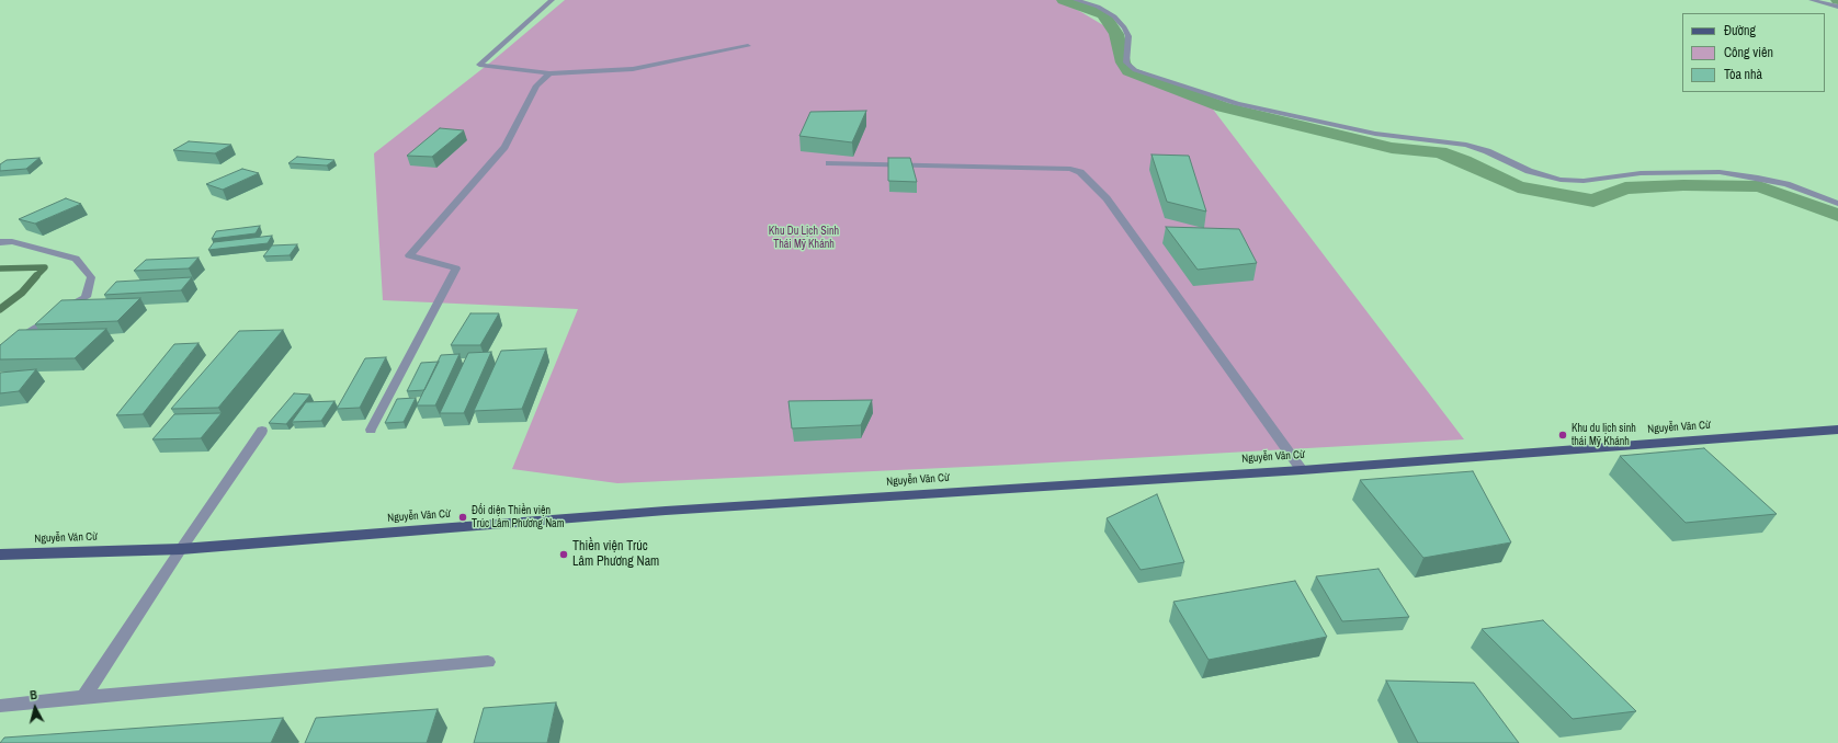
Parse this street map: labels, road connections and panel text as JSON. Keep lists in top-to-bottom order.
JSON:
{
  "streets": {
    "main road": ["Nguyễn Văn Cừ"]
  },
  "parks": ["Khu Du Lịch Sinh Thái Mỹ Khánh"],
  "places": ["Khu du lịch sinh thái Mỹ Khánh", "Đối diện Thiền viện Trúc Lâm Phương Nam", "Thiền viện Trúc Lâm Phương Nam"],
  "legend": ["Đường", "Công viên", "Tòa nhà"],
  "north": "top"
}
